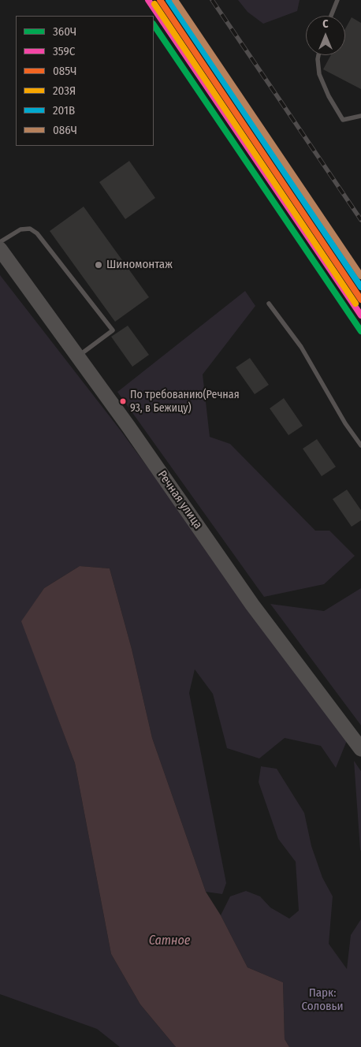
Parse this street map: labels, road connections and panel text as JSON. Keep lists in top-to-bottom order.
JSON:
{
  "streets": {
    "main road": ["Речная улица"]
  },
  "water": ["Сатное"],
  "parks": ["Парк: Соловьи"],
  "places": ["Шиномонтаж", "По требованию(Речная 93, в Бежицу)"],
  "lines": [
    "transit line 359С",
    "transit line 085Ч",
    "transit line 201В",
    "transit line 086Ч",
    "transit line 203Я",
    "transit line 360Ч"
  ],
  "legend": [
    "360Ч",
    "359С",
    "085Ч",
    "203Я",
    "201В",
    "086Ч"
  ],
  "north": "top"
}
